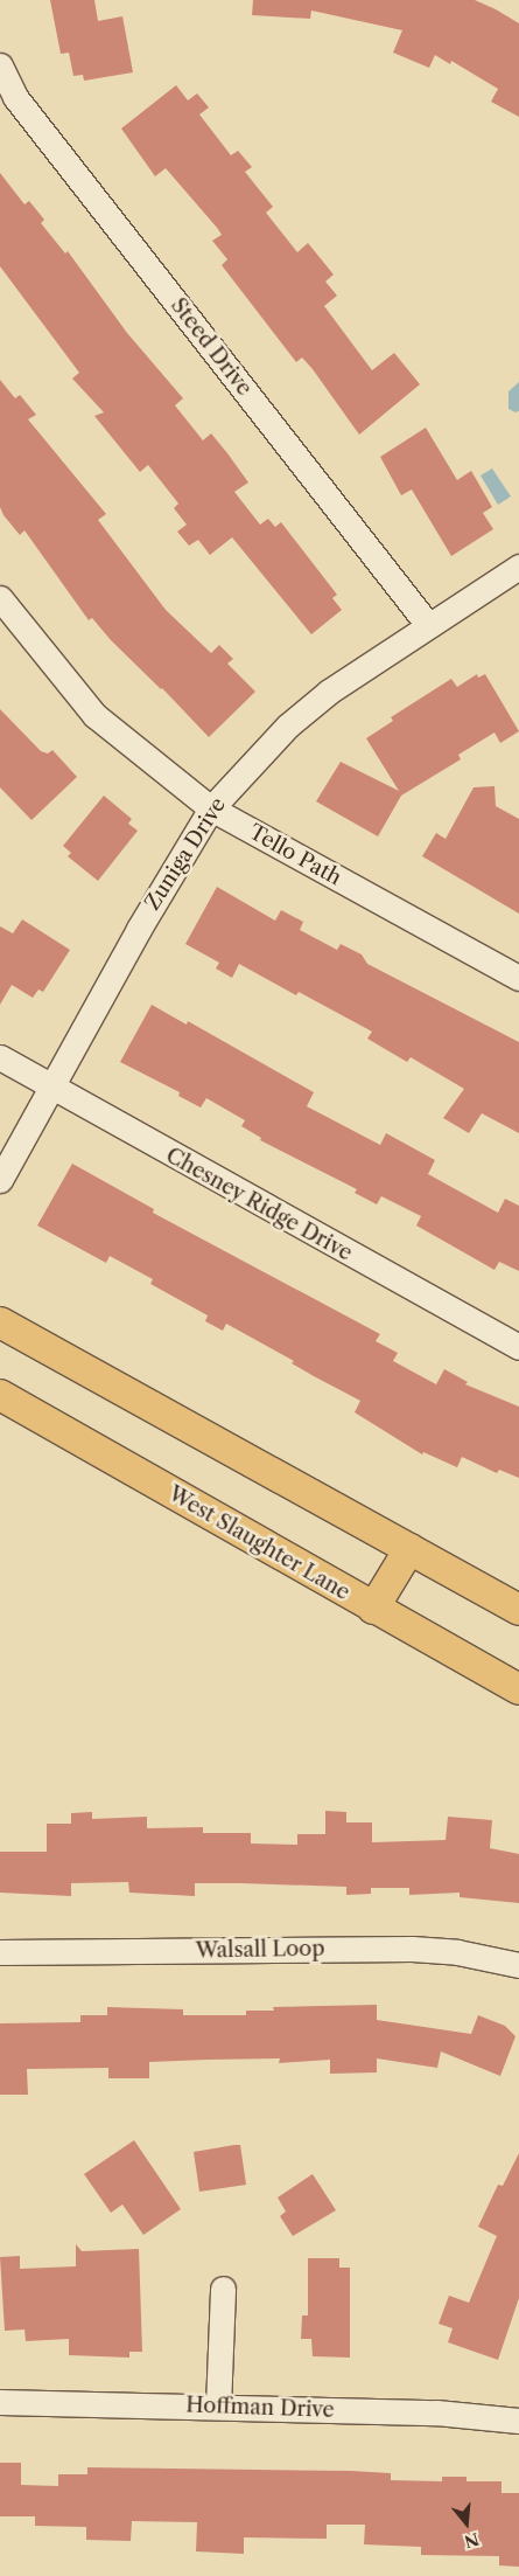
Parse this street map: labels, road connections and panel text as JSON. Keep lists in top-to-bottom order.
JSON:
{
  "streets": {
    "main road": ["West Slaughter Lane"],
    "street": [
      "Steed Drive",
      "Zuniga Drive",
      "Tello Path",
      "Chesney Ridge Drive",
      "Walsall Loop",
      "Hoffman Drive"
    ]
  },
  "crossings": [
    ["Steed Drive", "Zuniga Drive"],
    ["Zuniga Drive", "Tello Path"],
    ["Zuniga Drive", "Chesney Ridge Drive"]
  ],
  "north": "bottom"
}
